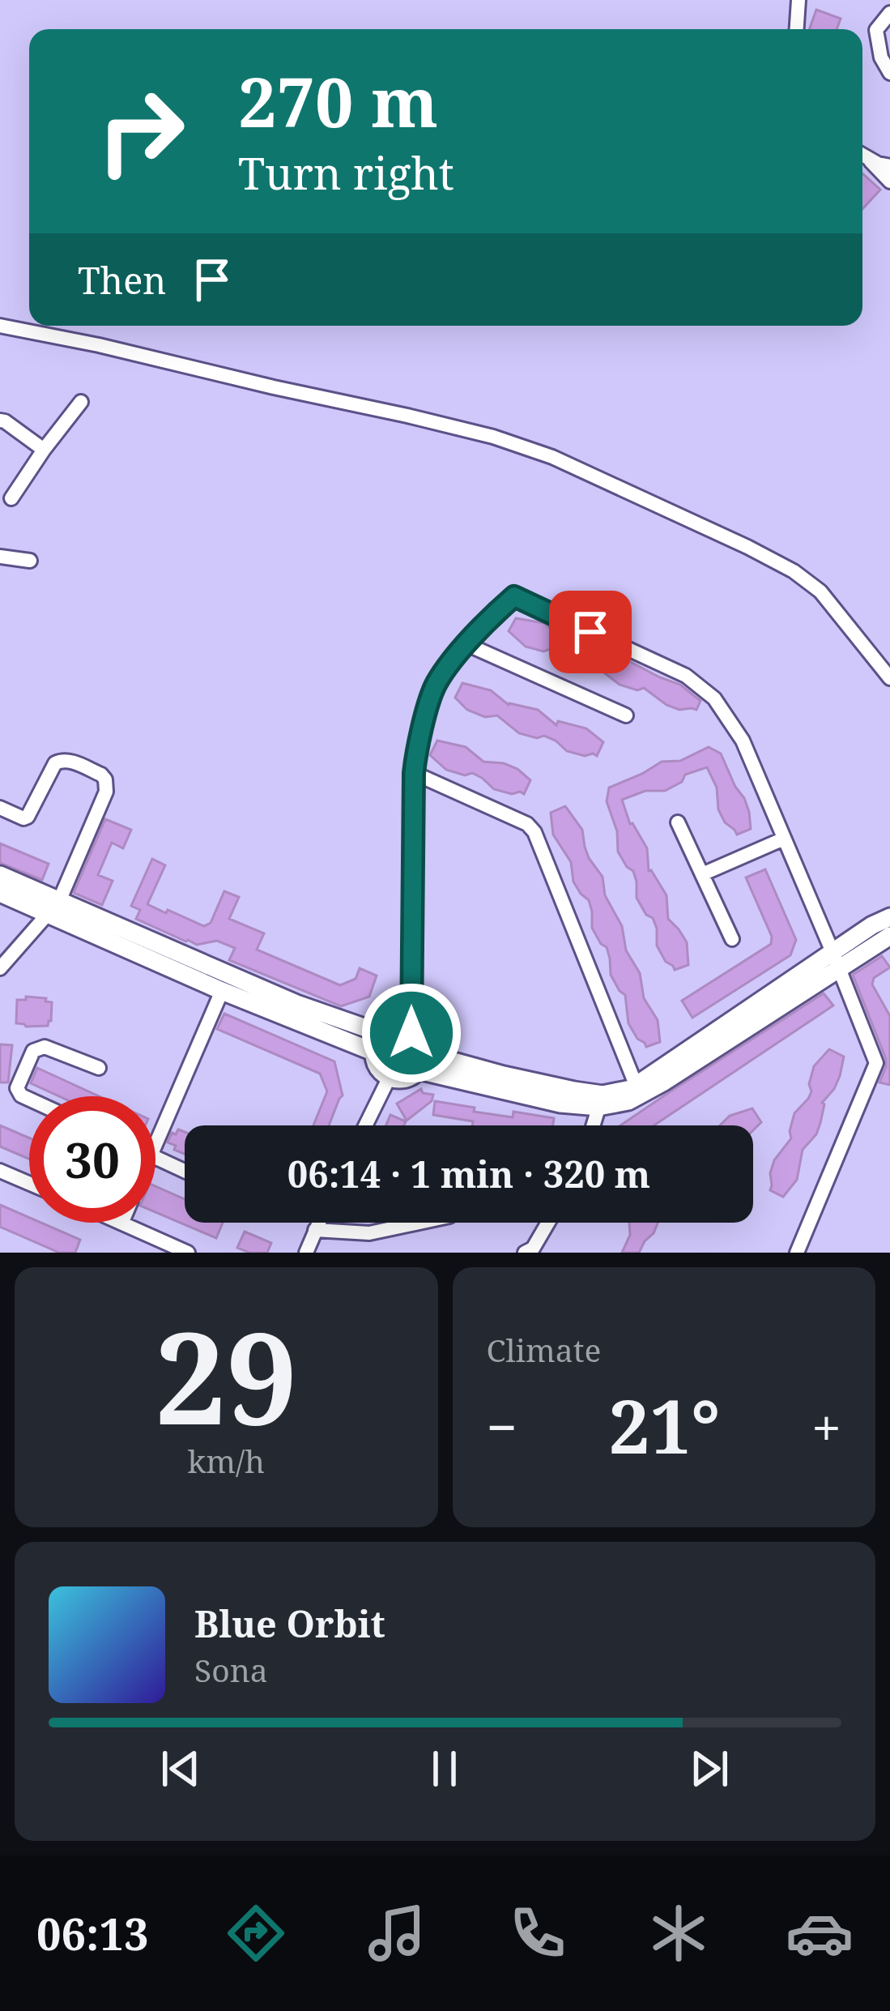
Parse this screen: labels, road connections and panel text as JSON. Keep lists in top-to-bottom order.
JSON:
{
  "page": {
    "turn": ["270 m", "Turn right"],
    "then": "Then",
    "limit": "30",
    "trip": "06:14 · 1 min · 320 m",
    "tile": [
      ["29", "km/h"],
      "Climate"
    ],
    "heat": ["−", "21°", "+"],
    "song": ["Blue Orbit", "Sona"],
    "tabs": "06:13"
  }
}
